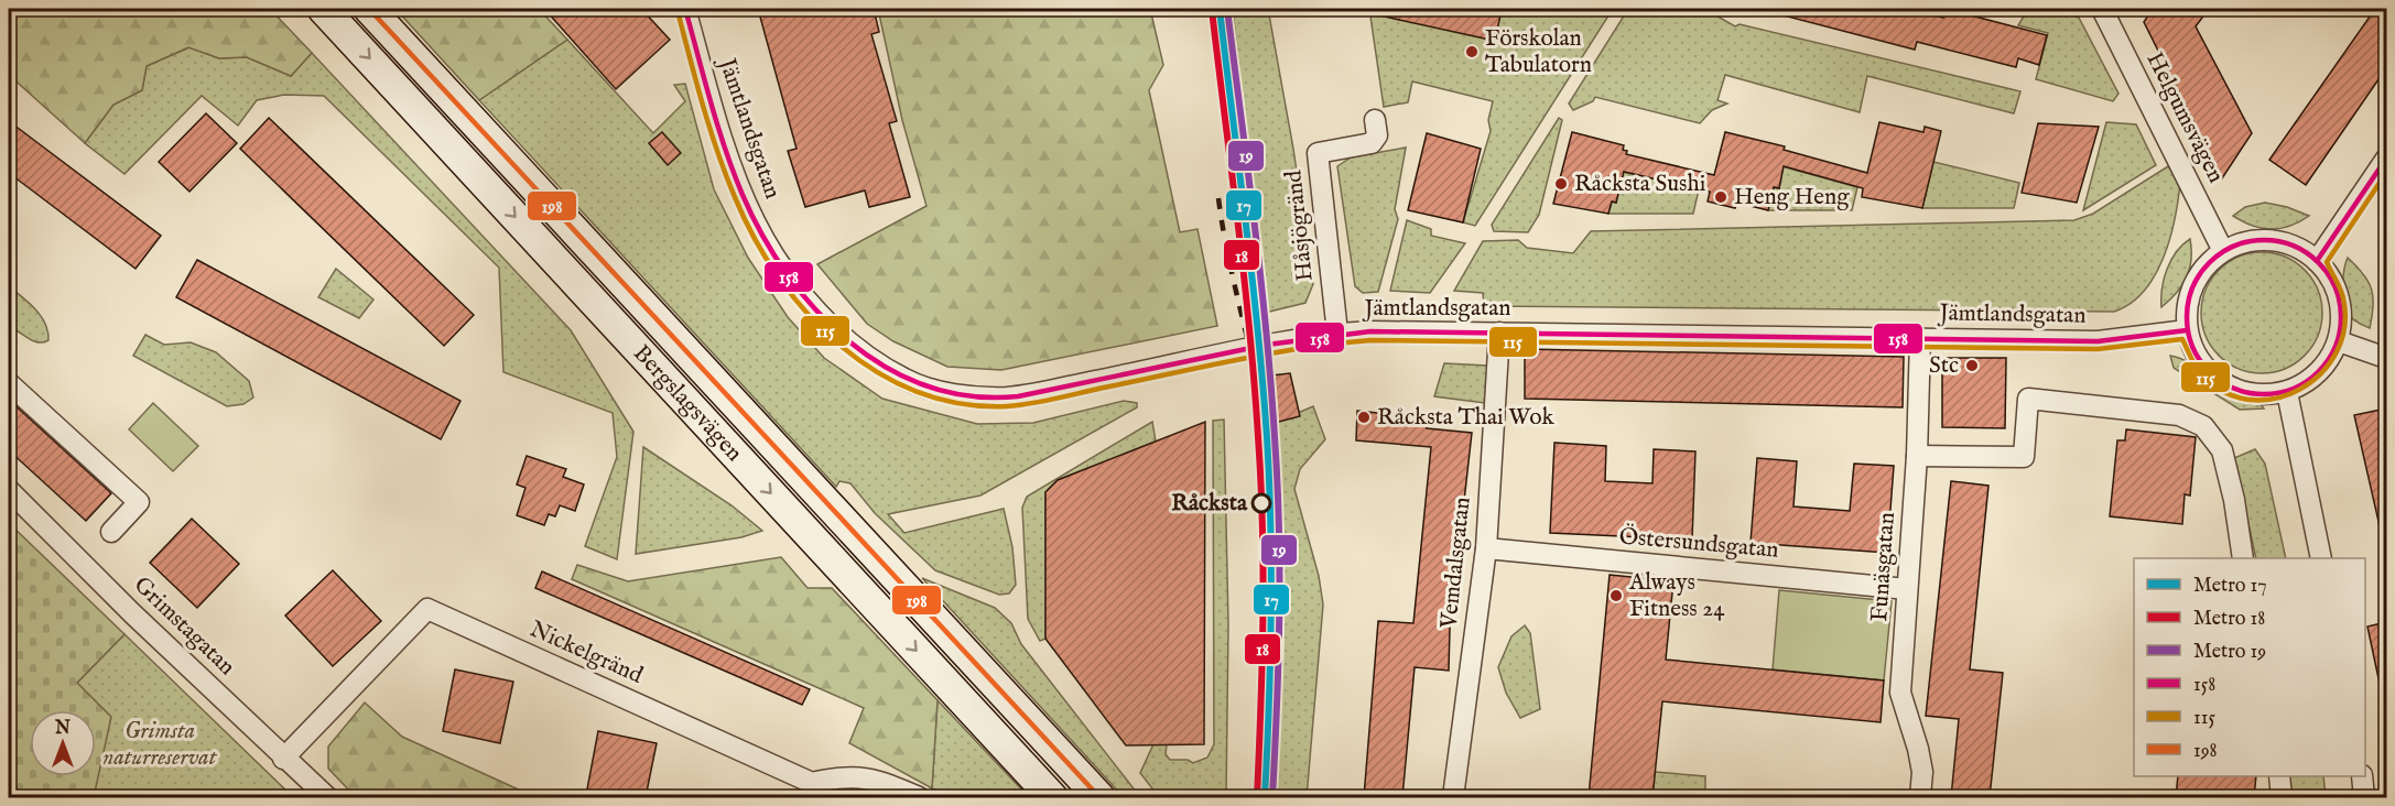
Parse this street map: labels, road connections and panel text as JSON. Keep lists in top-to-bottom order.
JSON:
{
  "streets": {
    "main road": ["Bergslagsvägen"],
    "street": [
      "Helgumsvägen",
      "Jämtlandsgatan",
      "Håsjögränd",
      "Östersundsgatan",
      "Vemdalsgatan",
      "Funäsgatan",
      "Grimstagatan",
      "Nickelgränd"
    ]
  },
  "crossings": [
    ["Helgumsvägen", "Jämtlandsgatan"],
    ["Jämtlandsgatan", "Håsjögränd"],
    ["Jämtlandsgatan", "Vemdalsgatan"],
    ["Jämtlandsgatan", "Funäsgatan"],
    ["Östersundsgatan", "Vemdalsgatan"],
    ["Östersundsgatan", "Funäsgatan"],
    ["Grimstagatan", "Nickelgränd"]
  ],
  "parks": ["Grimsta naturreservat"],
  "places": [
    "Förskolan Tabulatorn",
    "Råcksta Sushi",
    "Heng Heng",
    "Stc",
    "Råcksta Thai Wok",
    "Råcksta",
    "Always Fitness 24"
  ],
  "lines": [
    "metro line 17",
    "metro line 19",
    "transit line 158",
    "transit line 198",
    "metro line 18",
    "transit line 115"
  ],
  "legend": [
    "Metro 17",
    "Metro 18",
    "Metro 19",
    "158",
    "115",
    "198"
  ],
  "north": "top"
}
